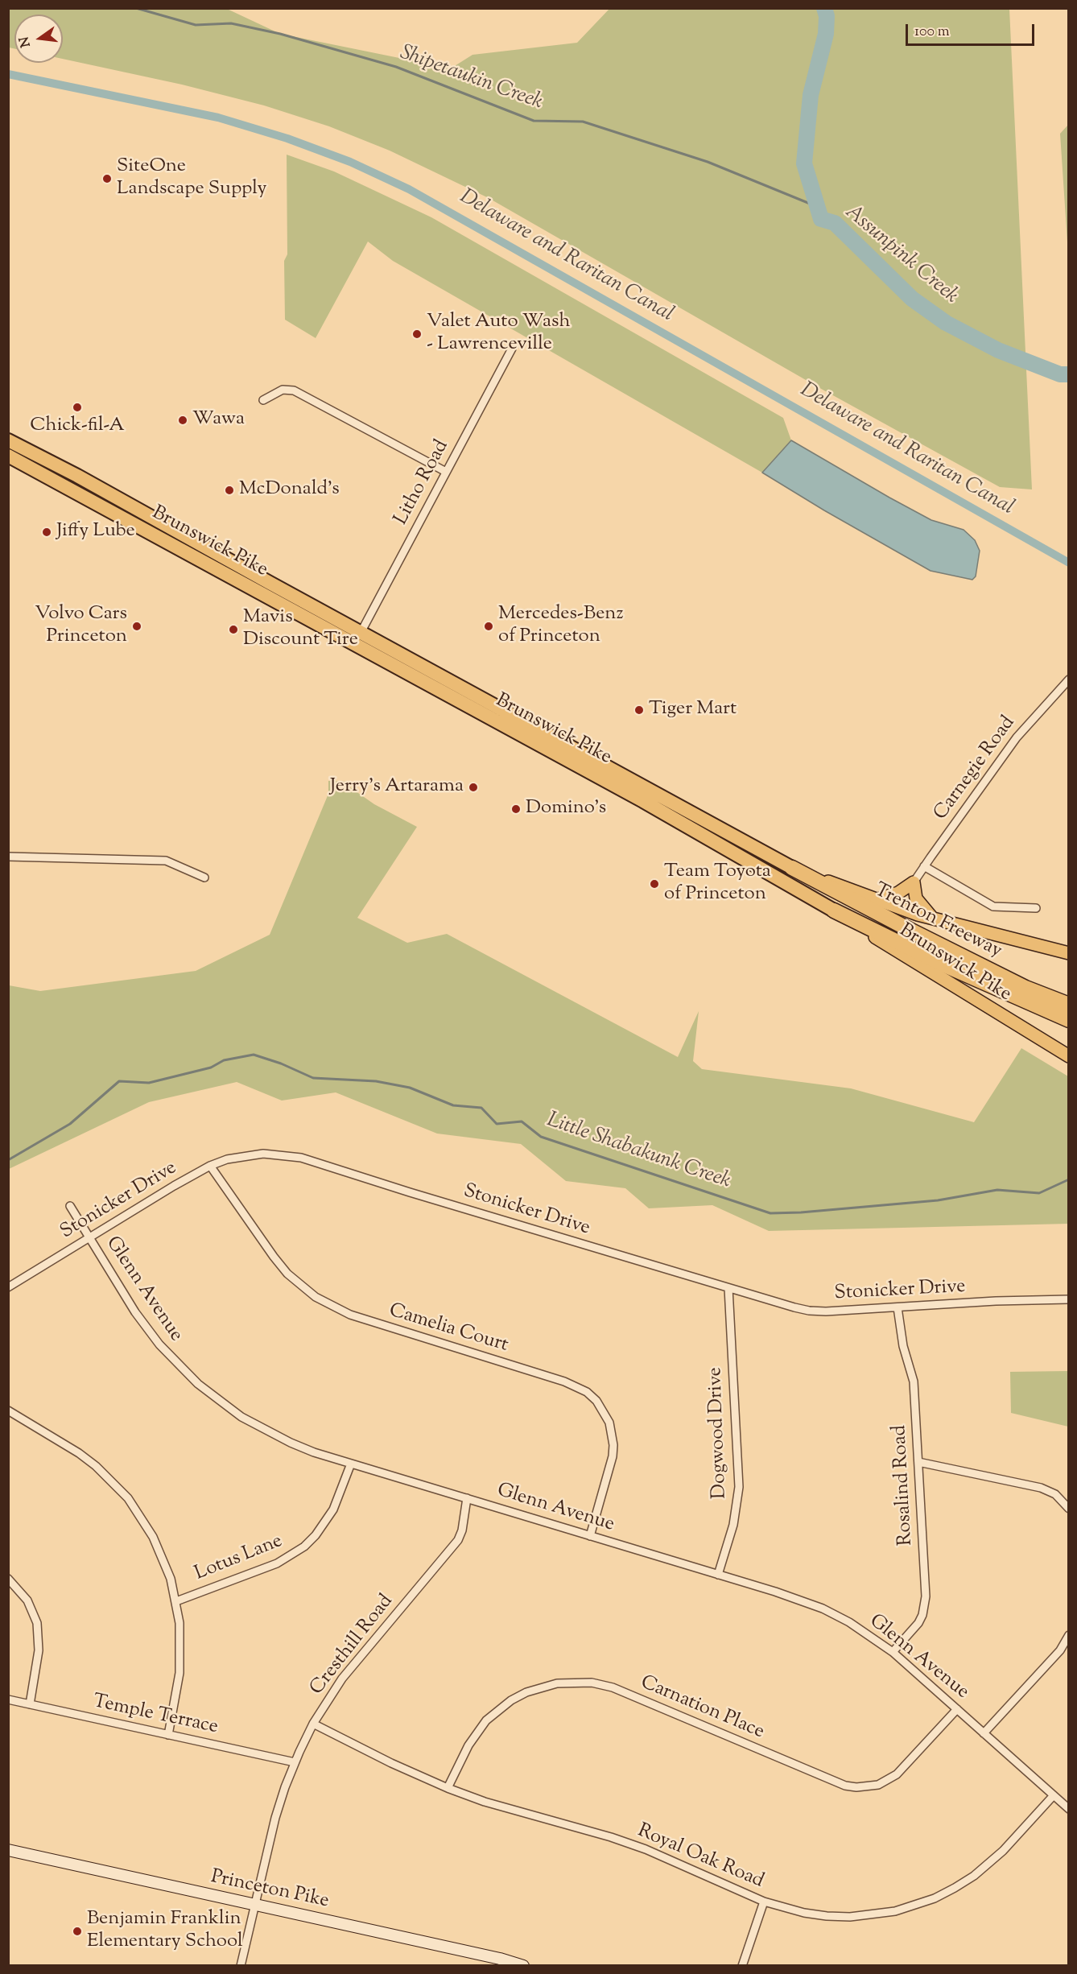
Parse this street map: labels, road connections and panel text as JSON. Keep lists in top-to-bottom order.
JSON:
{
  "streets": {
    "highway": ["Brunswick Pike", "Trenton Freeway"],
    "main road": ["Princeton Pike"],
    "street": [
      "Litho Road",
      "Carnegie Road",
      "Stonicker Drive",
      "Glenn Avenue",
      "Camelia Court",
      "Dogwood Drive",
      "Rosalind Road",
      "Lotus Lane",
      "Cresthill Road",
      "Carnation Place",
      "Temple Terrace",
      "Royal Oak Road"
    ]
  },
  "crossings": [
    ["Litho Road", "Brunswick Pike"],
    ["Brunswick Pike", "Trenton Freeway"],
    ["Stonicker Drive", "Glenn Avenue"],
    ["Stonicker Drive", "Camelia Court"],
    ["Stonicker Drive", "Dogwood Drive"],
    ["Stonicker Drive", "Rosalind Road"],
    ["Glenn Avenue", "Camelia Court"],
    ["Glenn Avenue", "Dogwood Drive"],
    ["Glenn Avenue", "Rosalind Road"],
    ["Glenn Avenue", "Lotus Lane"],
    ["Glenn Avenue", "Cresthill Road"],
    ["Glenn Avenue", "Carnation Place"],
    ["Glenn Avenue", "Royal Oak Road"],
    ["Cresthill Road", "Temple Terrace"],
    ["Cresthill Road", "Royal Oak Road"],
    ["Cresthill Road", "Princeton Pike"],
    ["Carnation Place", "Royal Oak Road"]
  ],
  "water": [
    "Shipetaukin Creek",
    "Assunpink Creek",
    "Delaware and Raritan Canal",
    "Little Shabakunk Creek"
  ],
  "places": [
    "SiteOne Landscape Supply",
    "Valet Auto Wash - Lawrenceville",
    "Chick-fil-A",
    "Wawa",
    "McDonald's",
    "Jiffy Lube",
    "Volvo Cars Princeton",
    "Mercedes-Benz of Princeton",
    "Mavis Discount Tire",
    "Tiger Mart",
    "Jerry's Artarama",
    "Domino's",
    "Team Toyota of Princeton",
    "Benjamin Franklin Elementary School"
  ],
  "scale_bar": "100 m",
  "north": "left"
}
